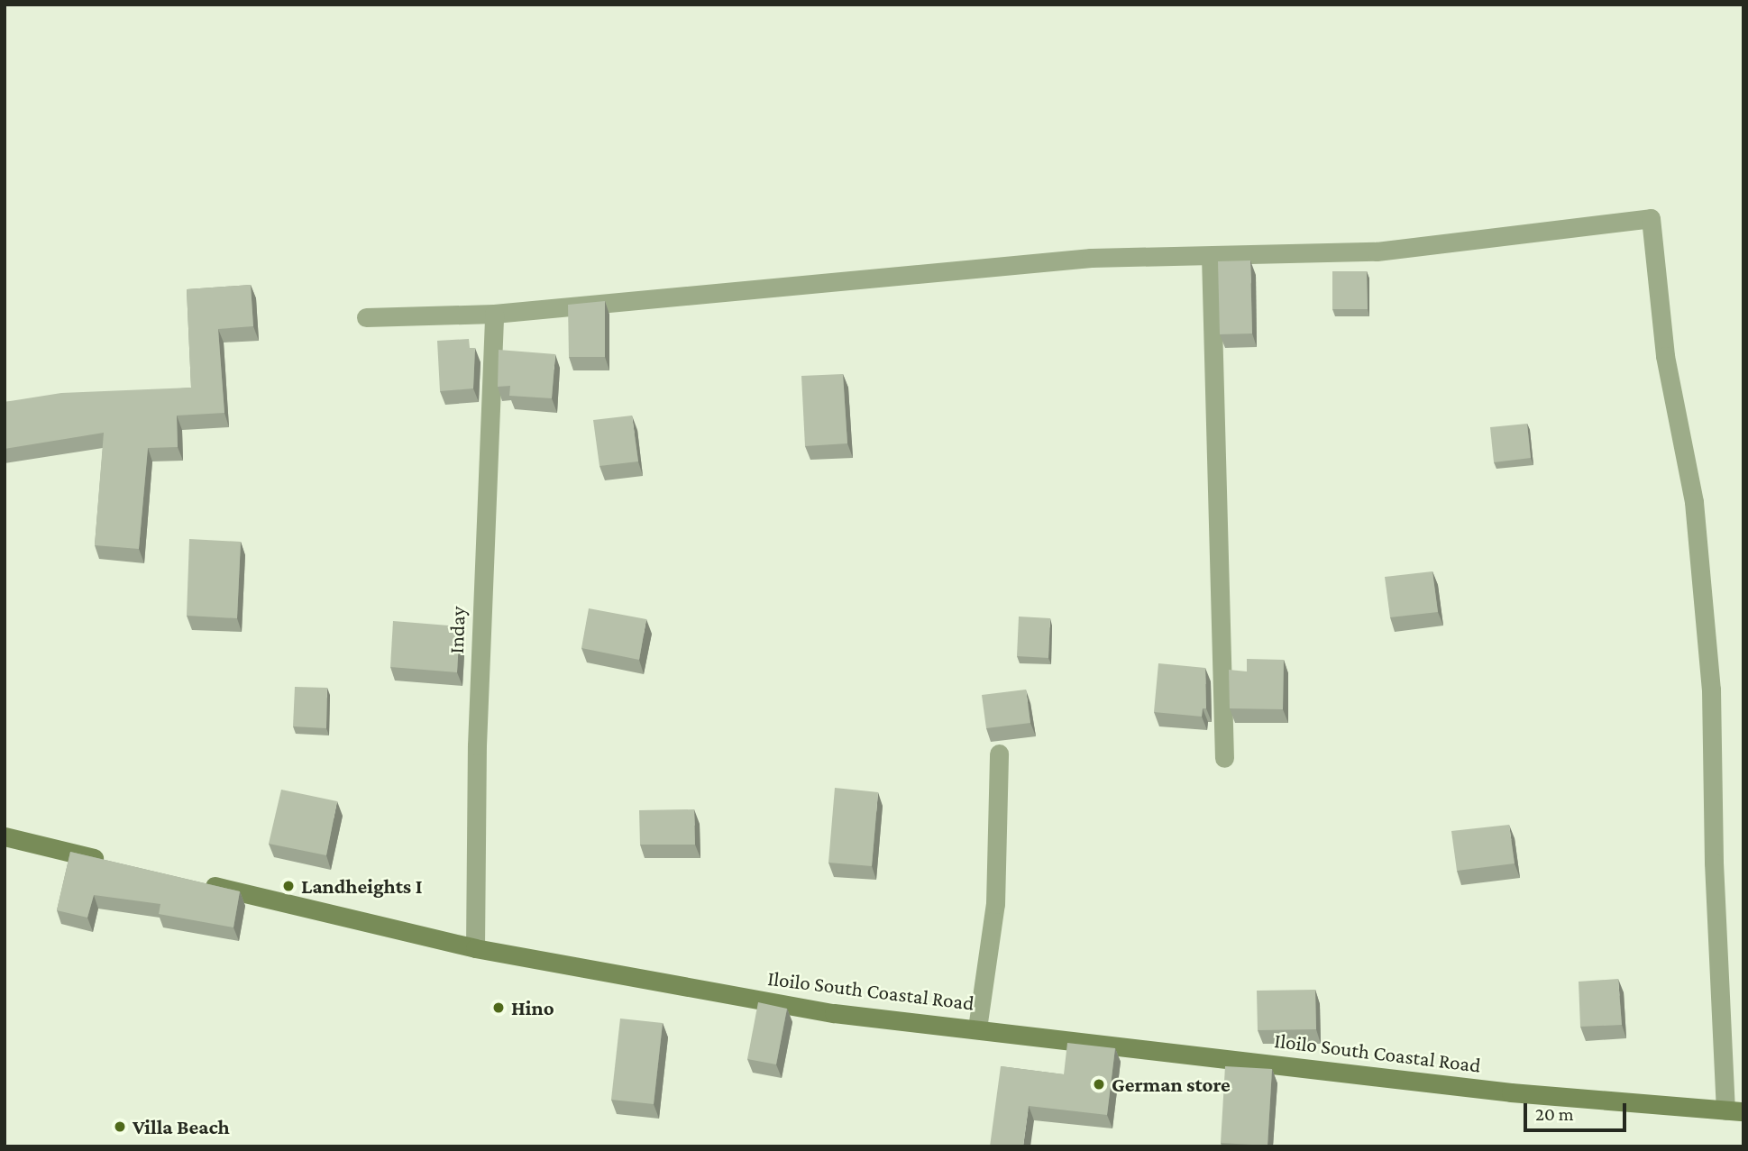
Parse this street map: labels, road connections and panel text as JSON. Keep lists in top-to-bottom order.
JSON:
{
  "streets": {
    "street": ["Inday", "Iloilo South Coastal Road"]
  },
  "crossings": [
    ["Inday", "Iloilo South Coastal Road"]
  ],
  "places": [
    "Landheights I",
    "Hino",
    "German store",
    "Villa Beach"
  ],
  "scale_bar": "20 m"
}
